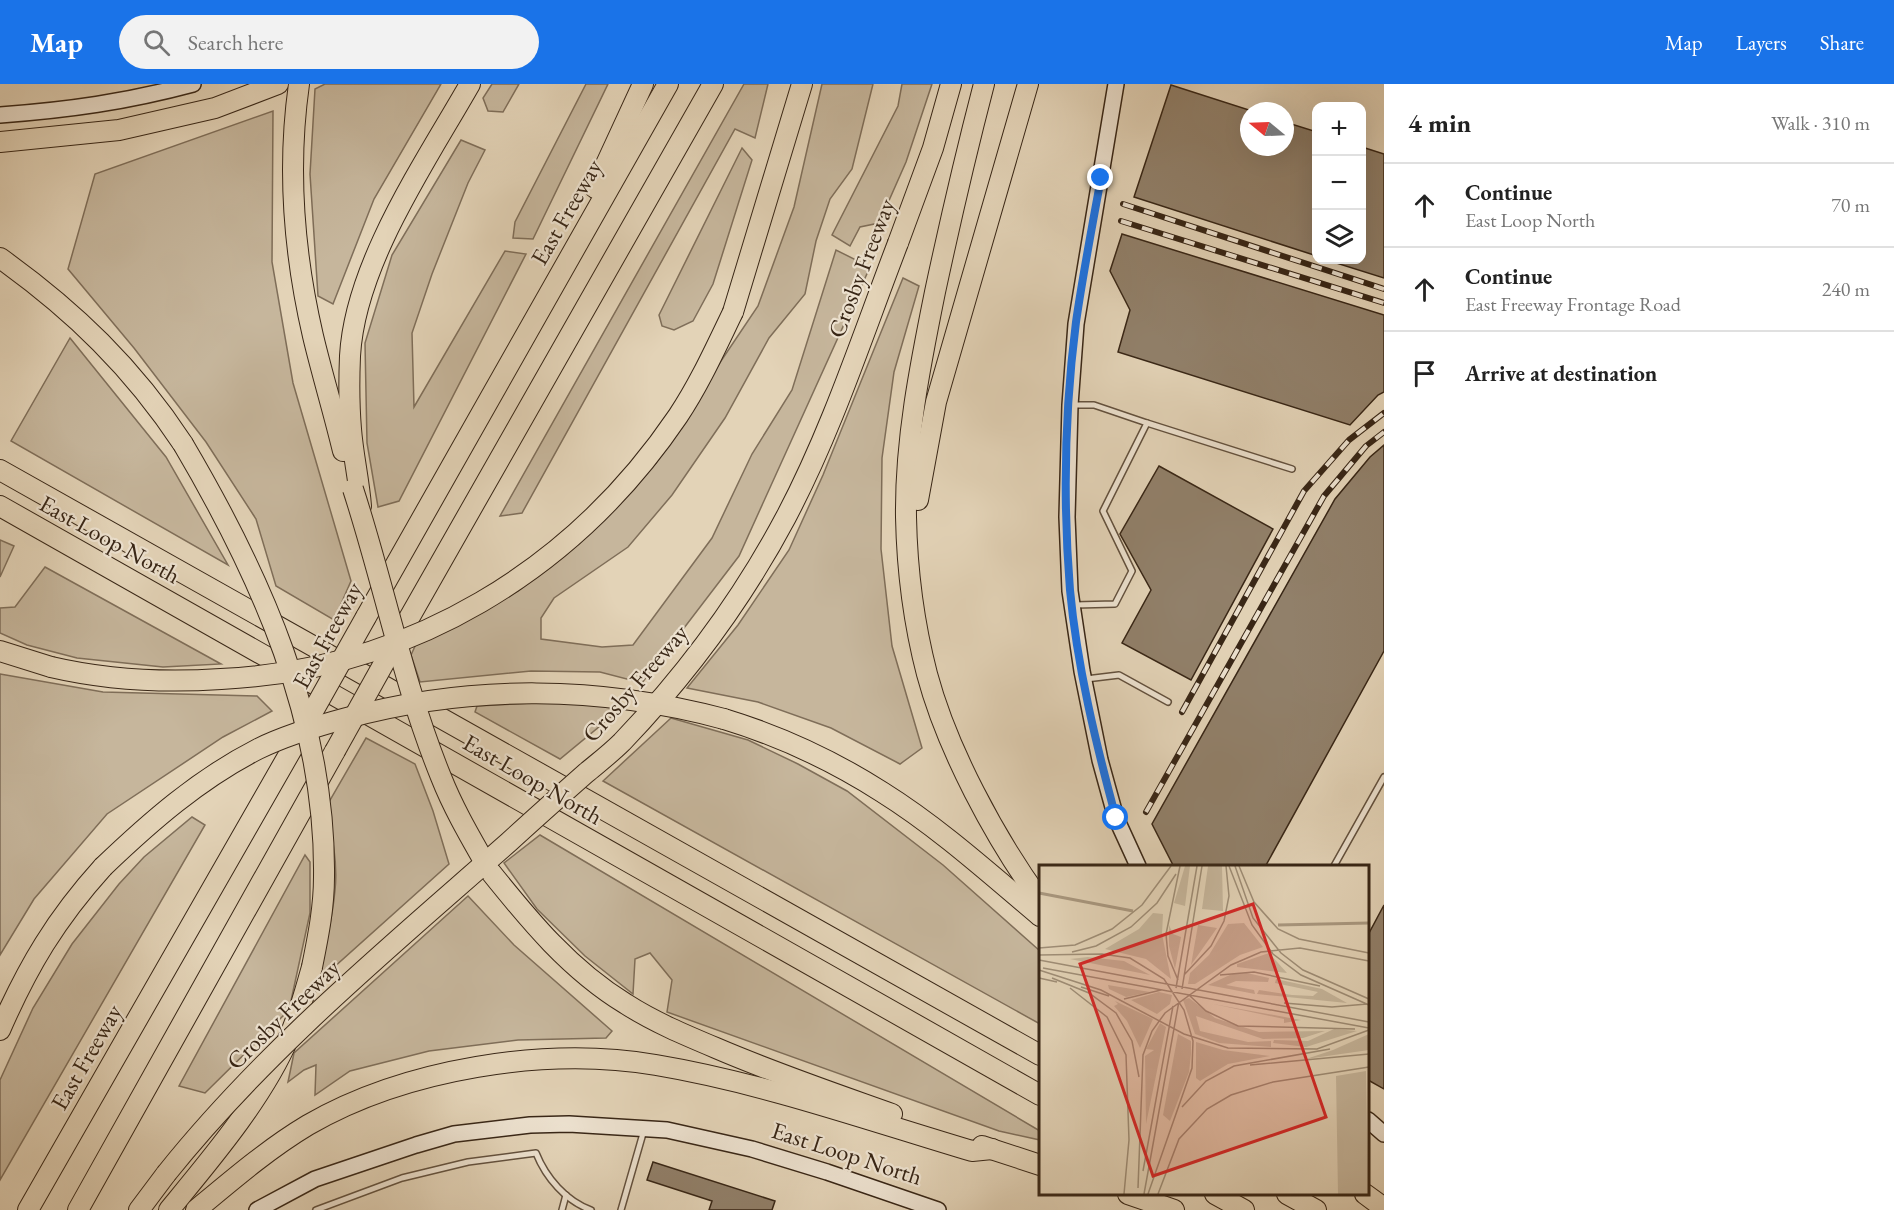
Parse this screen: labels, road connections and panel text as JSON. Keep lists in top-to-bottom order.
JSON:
{
  "streets": {
    "highway": ["East Freeway", "Crosby Freeway", "East Loop North"]
  },
  "north": "left",
  "page": {
    "header": "Map",
    "search": "Search here",
    "nav": ["Map", "Layers", "Share"],
    "heading": ["4 min", "Walk · 310 m"],
    "map_buttons": ["+", "−"],
    "list": [
      ["Continue", "East Loop North", "70 m"],
      ["Continue", "East Freeway Frontage Road", "240 m"],
      "Arrive at destination"
    ]
  }
}
